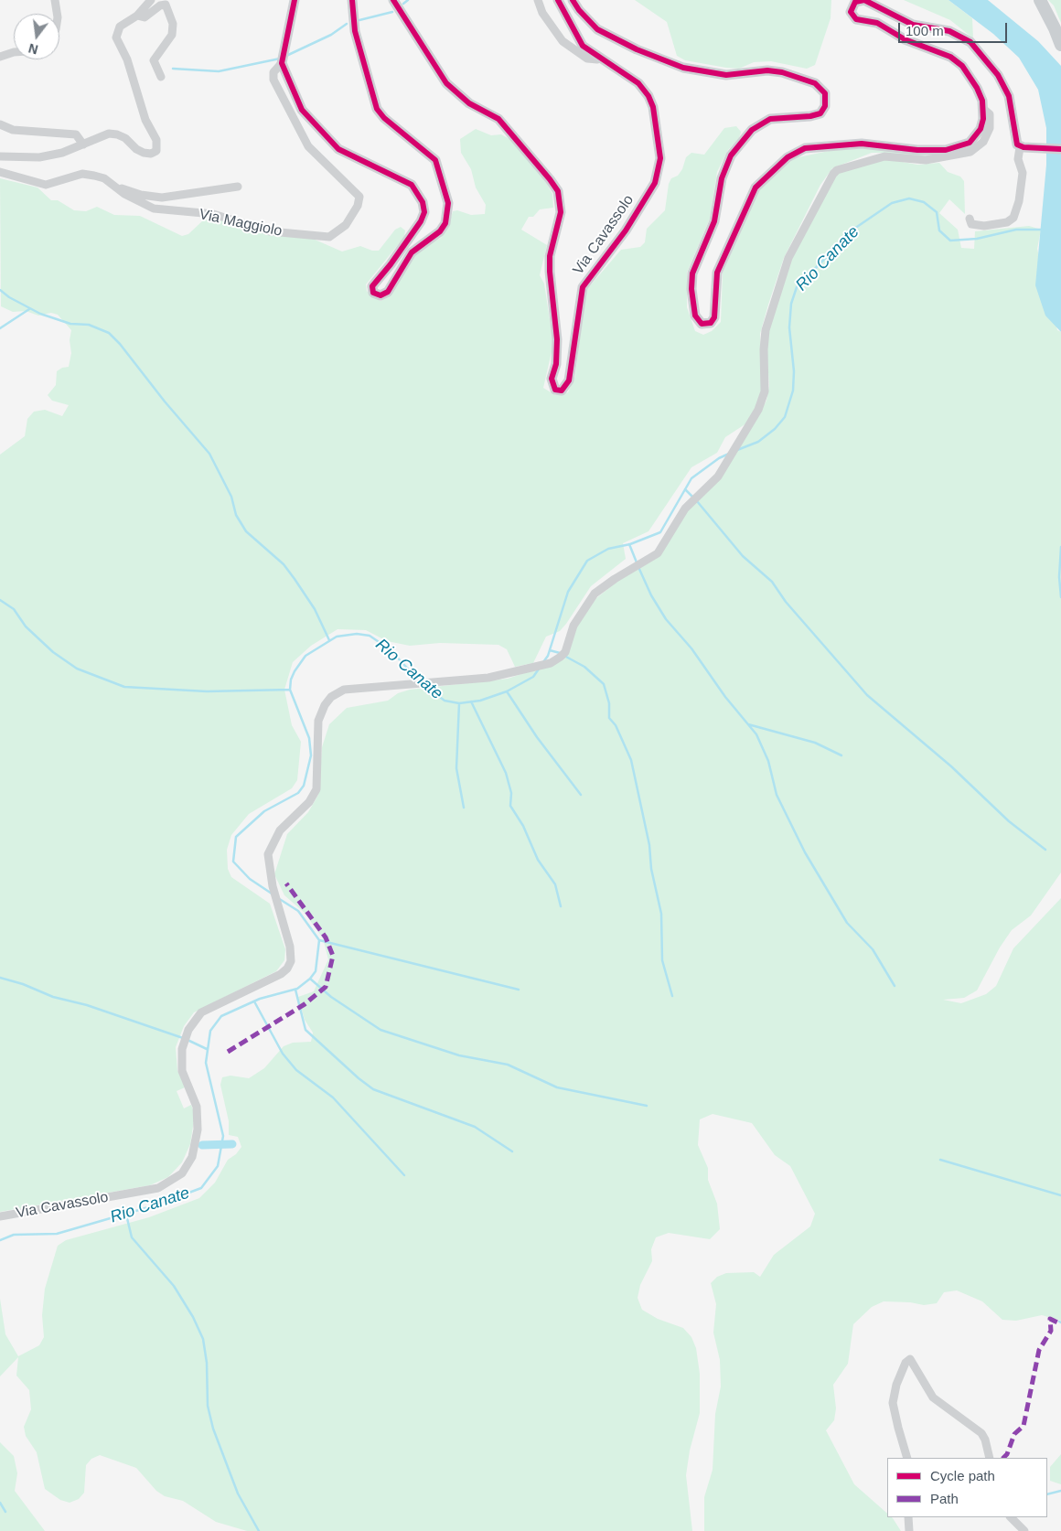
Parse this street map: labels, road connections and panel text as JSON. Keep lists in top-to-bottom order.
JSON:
{
  "streets": {
    "main road": ["Via Cavassolo"],
    "street": ["Via Maggiolo"]
  },
  "water": ["Rio Canate"],
  "legend": ["Cycle path", "Path"],
  "scale_bar": "100 m",
  "north": "bottom"
}
